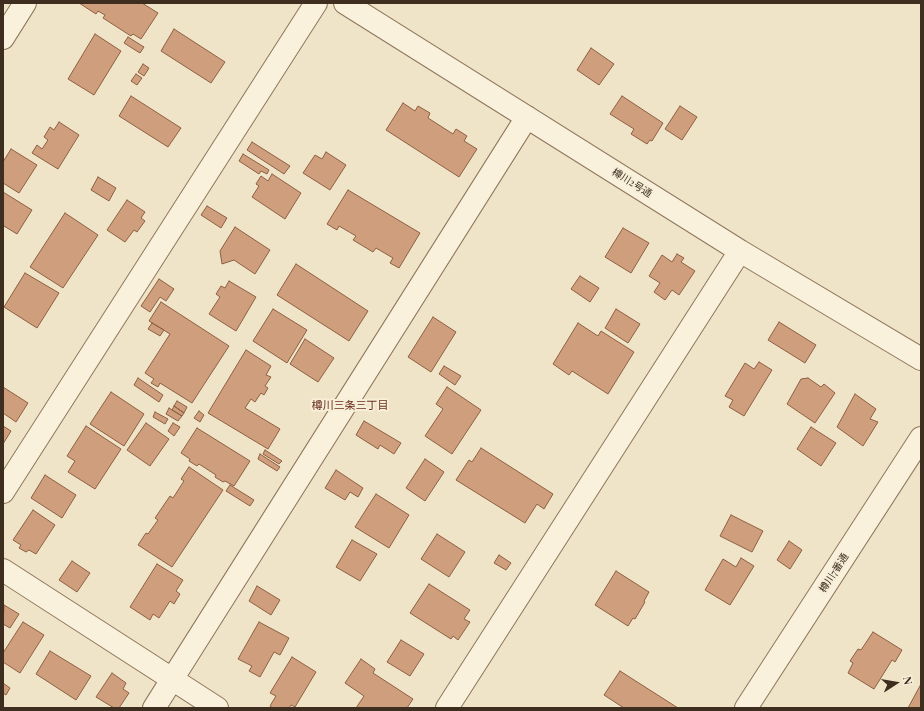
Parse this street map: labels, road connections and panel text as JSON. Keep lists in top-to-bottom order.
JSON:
{
  "streets": {
    "street": ["樽川2号通", "樽川7番通"]
  },
  "districts": ["樽川三条三丁目"],
  "north": "right"
}
